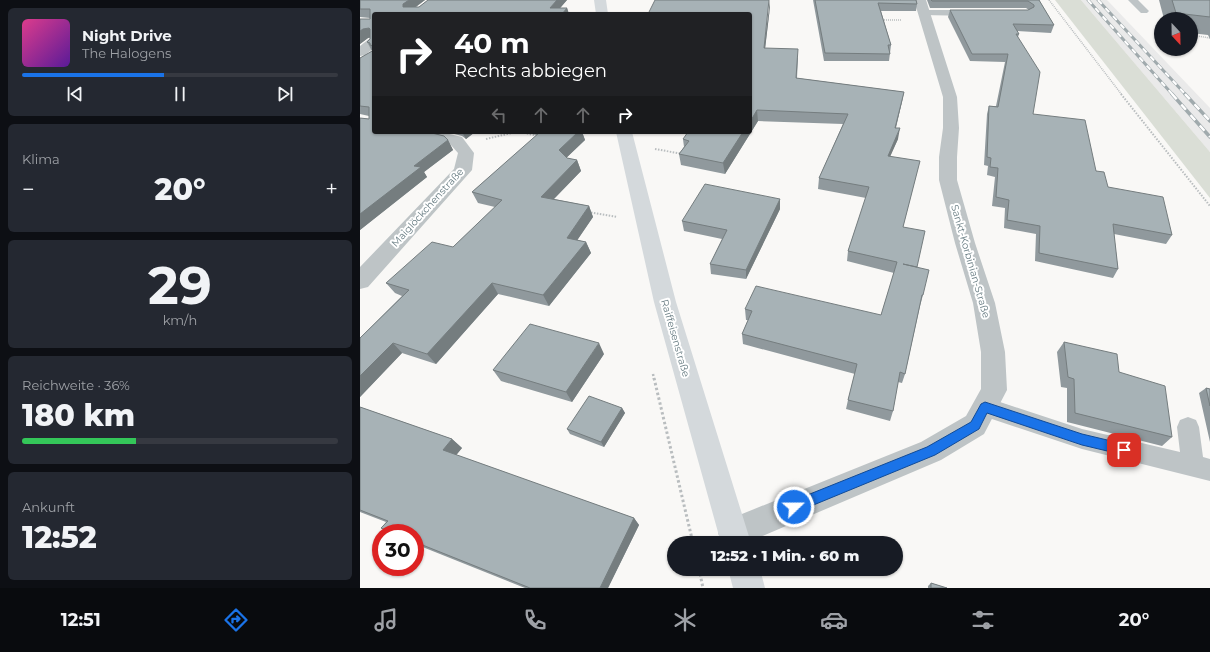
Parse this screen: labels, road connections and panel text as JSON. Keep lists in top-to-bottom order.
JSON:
{
  "streets": {
    "street": ["Maiglöckchenstraße", "Sankt-Korbinian-Straße", "Raiffeisenstraße"]
  },
  "north": "bottom",
  "page": {
    "turn": ["40 m", "Rechts abbiegen"],
    "song": ["Night Drive", "The Halogens"],
    "tile": [
      "Klima",
      ["29", "km/h"],
      ["Reichweite · 36%", "180 km"],
      ["Ankunft", "12:52"]
    ],
    "heat": ["−", "20°", "+"],
    "limit": "30",
    "trip": "12:52 · 1 Min. · 60 m",
    "tabs": ["12:51", "20°"]
  }
}
